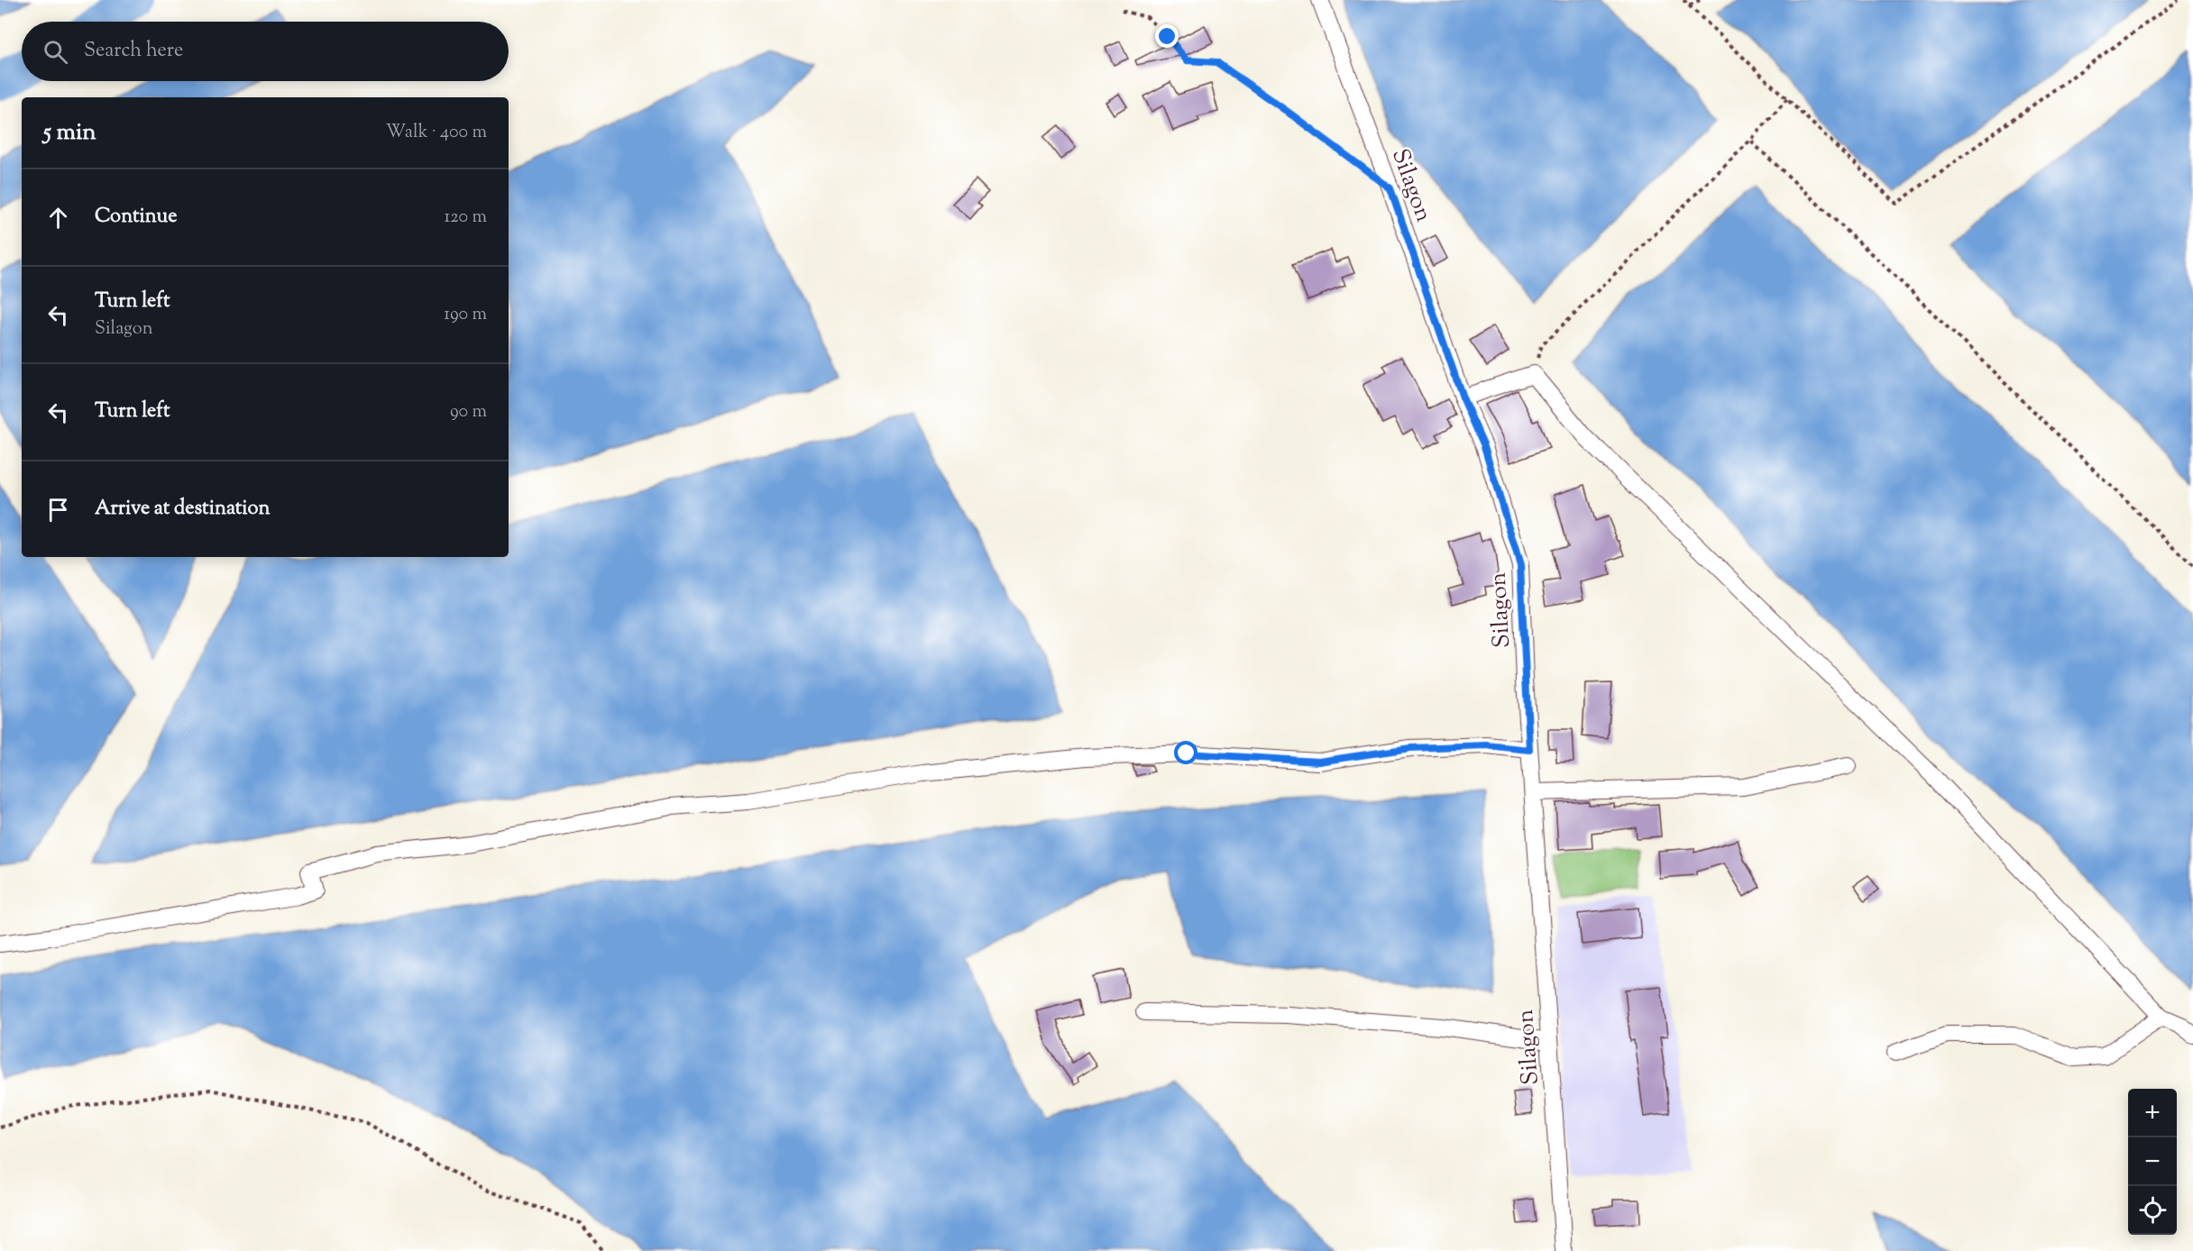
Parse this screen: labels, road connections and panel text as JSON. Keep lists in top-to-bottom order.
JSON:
{
  "streets": {
    "street": ["Silagon"]
  },
  "page": {
    "search": "Search here",
    "heading": ["5 min", "Walk · 400 m"],
    "list": [
      ["Continue", "120 m"],
      ["Turn left", "Silagon", "190 m"],
      ["Turn left", "90 m"],
      "Arrive at destination"
    ],
    "map_buttons": ["+", "−"]
  }
}
